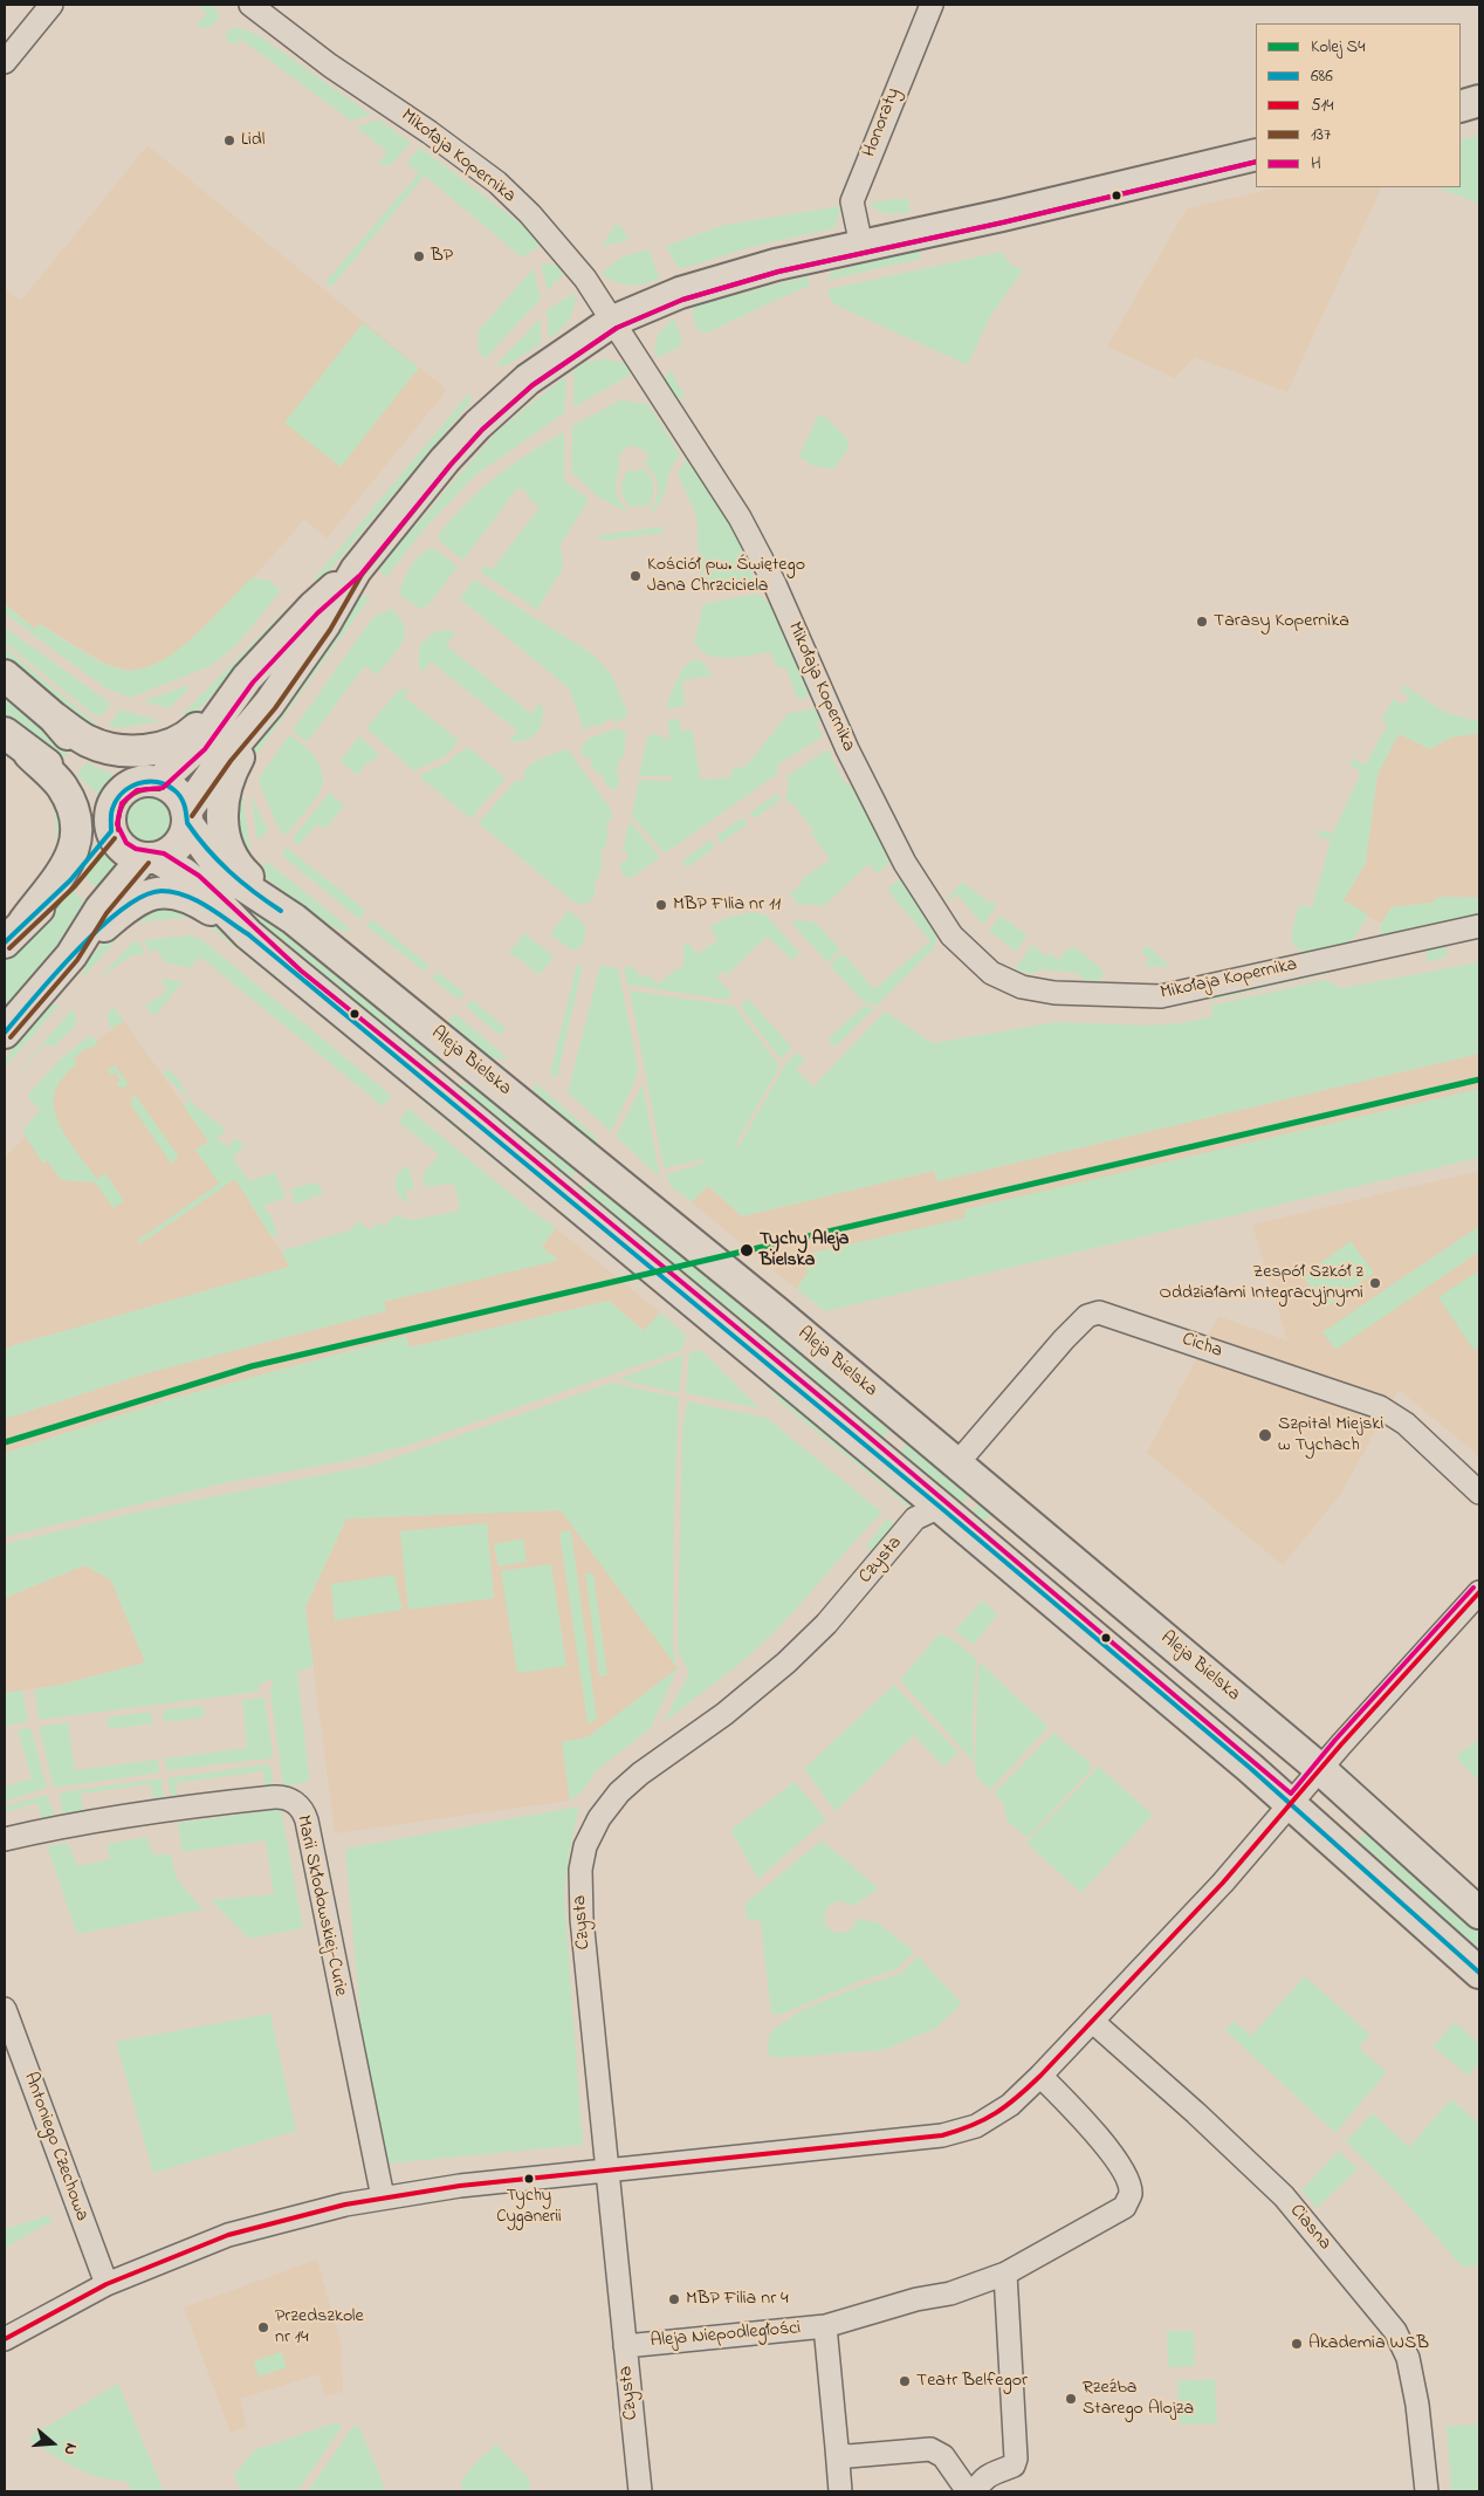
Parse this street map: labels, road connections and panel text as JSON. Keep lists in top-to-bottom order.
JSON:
{
  "streets": {
    "main road": ["Aleja Bielska"],
    "street": [
      "Honoraty",
      "Mikołaja Kopernika",
      "Cicha",
      "Czysta",
      "Marii Skłodowskiej-Curie",
      "Antoniego Czechowa",
      "Ciasna",
      "Aleja Niepodległości"
    ]
  },
  "crossings": [
    ["Aleja Bielska", "Cicha"],
    ["Czysta", "Aleja Niepodległości"]
  ],
  "places": [
    "Lidl",
    "BP",
    "Kościół pw. Świętego Jana Chrzciciela",
    "Tarasy Kopernika",
    "MBP FIlia nr 11",
    "Tychy Aleja Bielska",
    "Zespół Szkół z Oddziałami Integracyjnymi",
    "Szpital Miejski w Tychach",
    "Tychy Cyganerii",
    "MBP Filia nr 4",
    "Przedszkole nr 14",
    "Akademia WSB",
    "Teatr Belfegor",
    "Rzeźba Starego Alojza"
  ],
  "lines": [
    "transit line 137",
    "transit line H",
    "transit line 686",
    "rail line S4",
    "transit line 514"
  ],
  "legend": [
    "Kolej S4",
    "686",
    "514",
    "137",
    "H"
  ],
  "north": "right"
}
